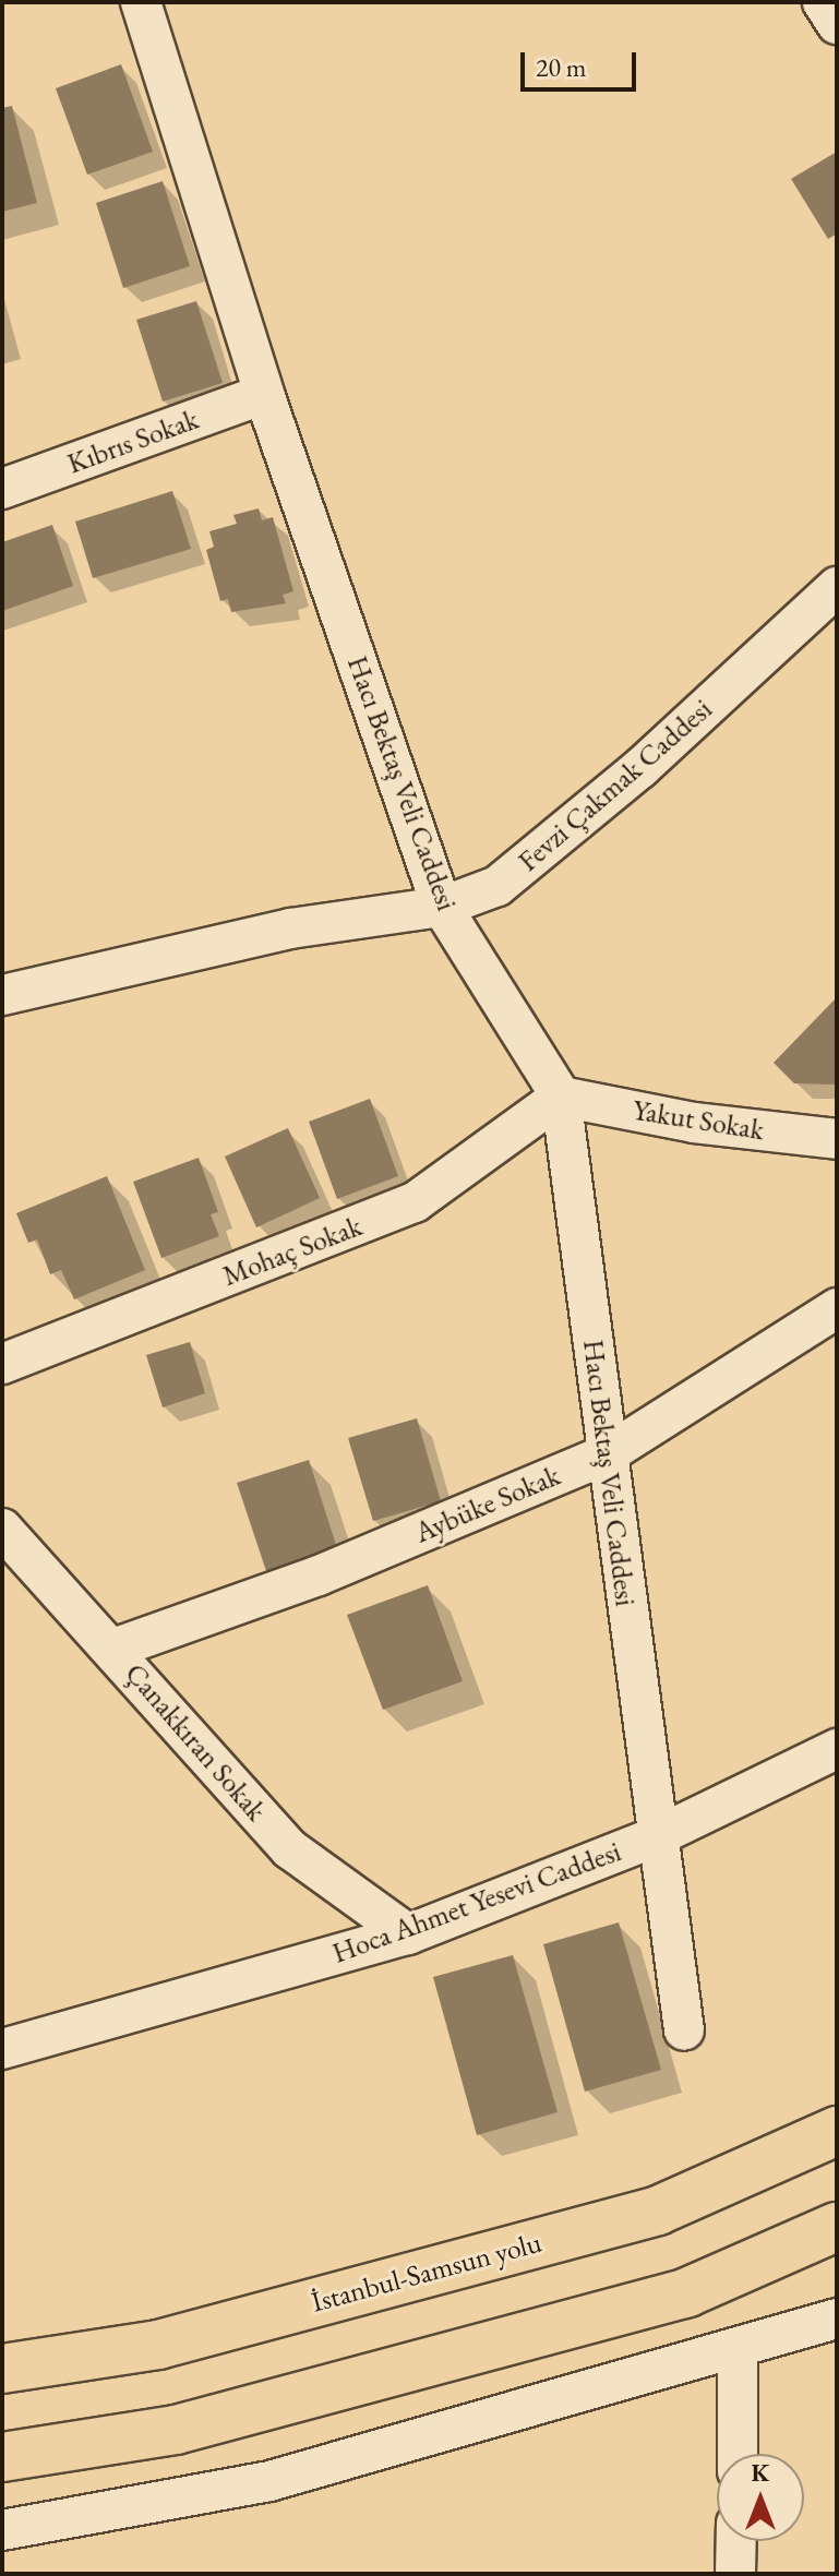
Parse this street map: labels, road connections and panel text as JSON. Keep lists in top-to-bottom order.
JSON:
{
  "streets": {
    "highway": ["İstanbul-Samsun yolu"],
    "street": [
      "Kıbrıs Sokak",
      "Hacı Bektaş Veli Caddesi",
      "Fevzi Çakmak Caddesi",
      "Yakut Sokak",
      "Mohaç Sokak",
      "Aybüke Sokak",
      "Çanakkıran Sokak",
      "Hoca Ahmet Yesevi Caddesi"
    ]
  },
  "crossings": [
    ["Kıbrıs Sokak", "Hacı Bektaş Veli Caddesi"],
    ["Hacı Bektaş Veli Caddesi", "Fevzi Çakmak Caddesi"],
    ["Hacı Bektaş Veli Caddesi", "Yakut Sokak"],
    ["Hacı Bektaş Veli Caddesi", "Mohaç Sokak"],
    ["Hacı Bektaş Veli Caddesi", "Aybüke Sokak"],
    ["Hacı Bektaş Veli Caddesi", "Hoca Ahmet Yesevi Caddesi"],
    ["Yakut Sokak", "Mohaç Sokak"],
    ["Aybüke Sokak", "Çanakkıran Sokak"],
    ["Çanakkıran Sokak", "Hoca Ahmet Yesevi Caddesi"]
  ],
  "scale_bar": "20 m",
  "north": "top"
}
